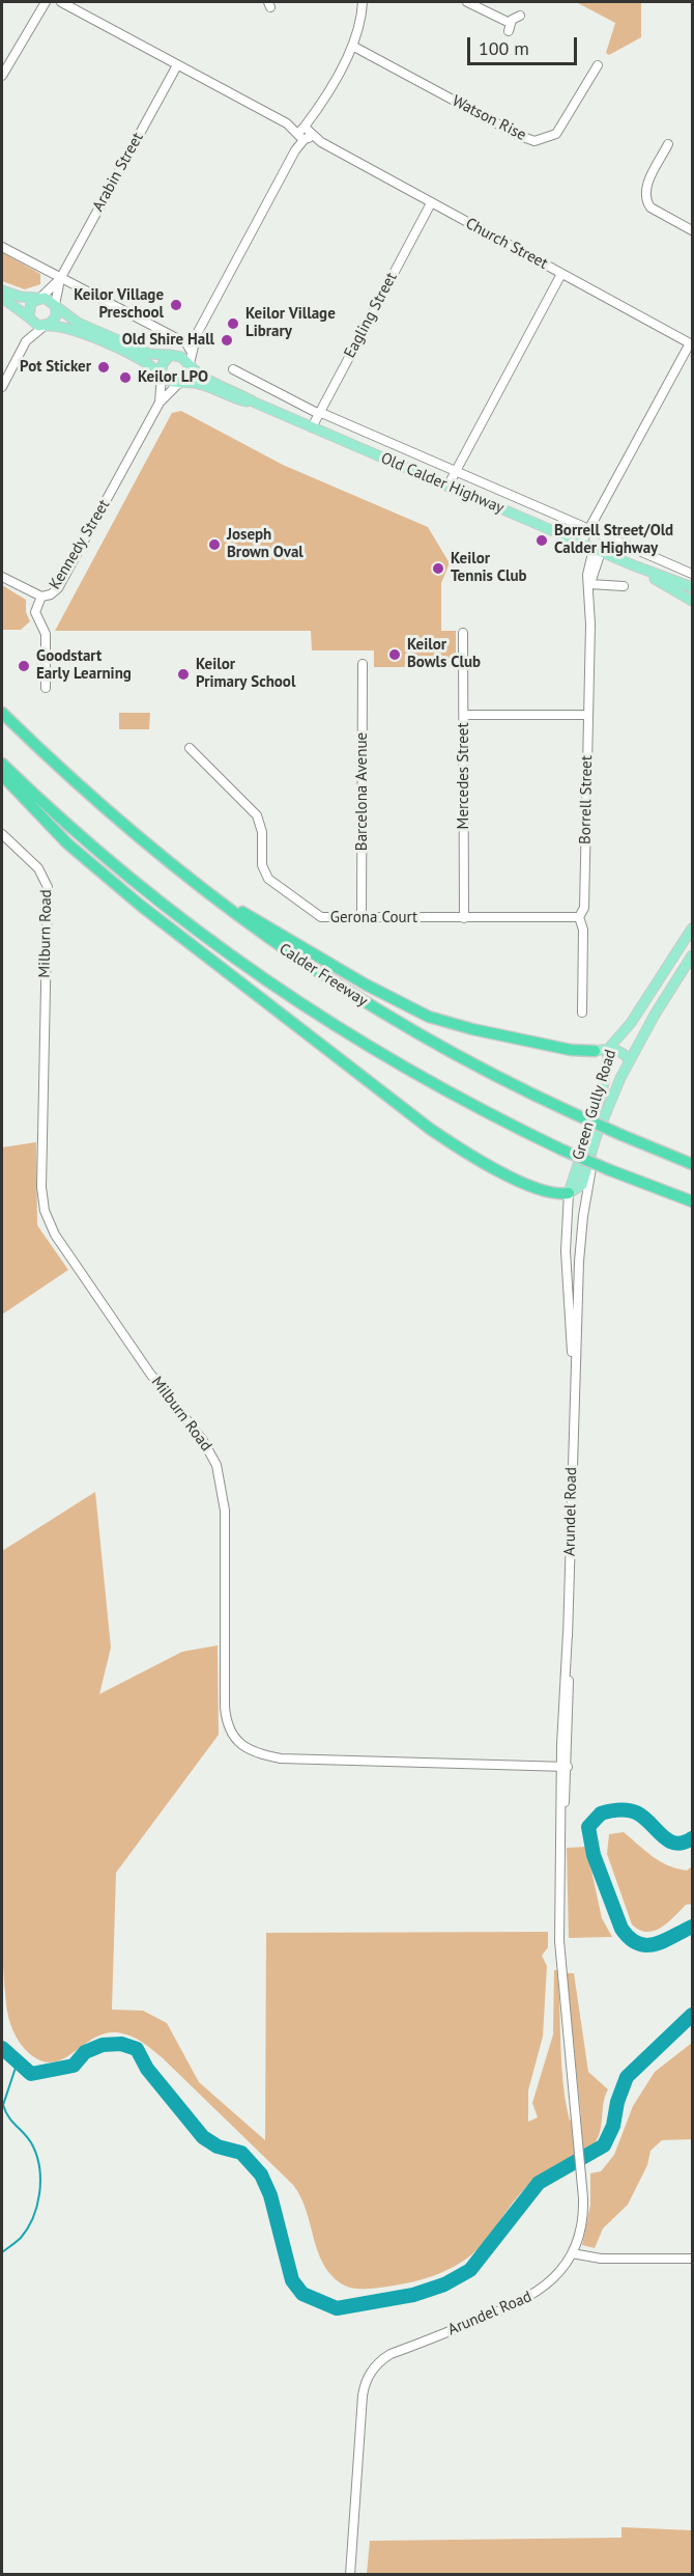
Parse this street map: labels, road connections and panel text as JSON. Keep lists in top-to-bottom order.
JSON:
{
  "streets": {
    "highway": ["Calder Freeway"],
    "main road": ["Old Calder Highway", "Green Gully Road"],
    "street": [
      "Watson Rise",
      "Arabin Street",
      "Church Street",
      "Eagling Street",
      "Kennedy Street",
      "Mercedes Street",
      "Barcelona Avenue",
      "Borrell Street",
      "Gerona Court",
      "Milburn Road",
      "Arundel Road"
    ]
  },
  "crossings": [
    ["Arabin Street", "Church Street"],
    ["Church Street", "Eagling Street"],
    ["Eagling Street", "Old Calder Highway"],
    ["Old Calder Highway", "Kennedy Street"],
    ["Old Calder Highway", "Borrell Street"],
    ["Mercedes Street", "Gerona Court"],
    ["Barcelona Avenue", "Gerona Court"],
    ["Borrell Street", "Gerona Court"],
    ["Milburn Road", "Arundel Road"],
    ["Green Gully Road", "Arundel Road"]
  ],
  "places": [
    "Keilor Village Preschool",
    "Keilor Village Library",
    "Old Shire Hall",
    "Pot Sticker",
    "Keilor LPO",
    "Borrell Street/Old Calder Highway",
    "Joseph Brown Oval",
    "Keilor Tennis Club",
    "Keilor Bowls Club",
    "Goodstart Early Learning",
    "Keilor Primary School"
  ],
  "scale_bar": "100 m"
}
